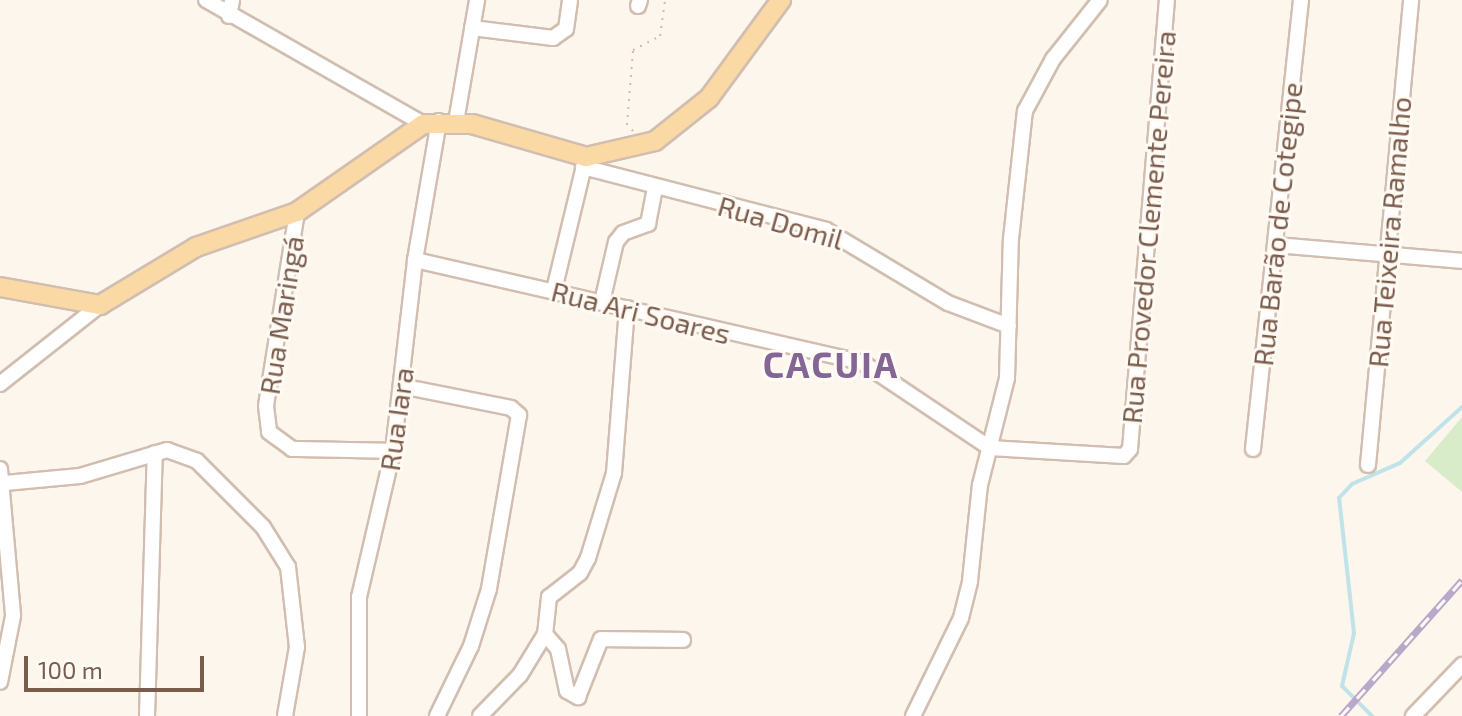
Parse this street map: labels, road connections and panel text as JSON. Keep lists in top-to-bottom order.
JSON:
{
  "streets": {
    "street": [
      "Rua Domil",
      "Rua Barão de Cotegipe",
      "Rua Provedor Clemente Pereira",
      "Rua Teixeira Ramalho",
      "Rua Ari Soares",
      "Rua Maringá",
      "Rua Iara"
    ]
  },
  "crossings": [
    ["Rua Provedor Clemente Pereira", "Rua Ari Soares"],
    ["Rua Ari Soares", "Rua Iara"],
    ["Rua Maringá", "Rua Iara"]
  ],
  "districts": ["CACUIA"],
  "scale_bar": "100 m"
}
